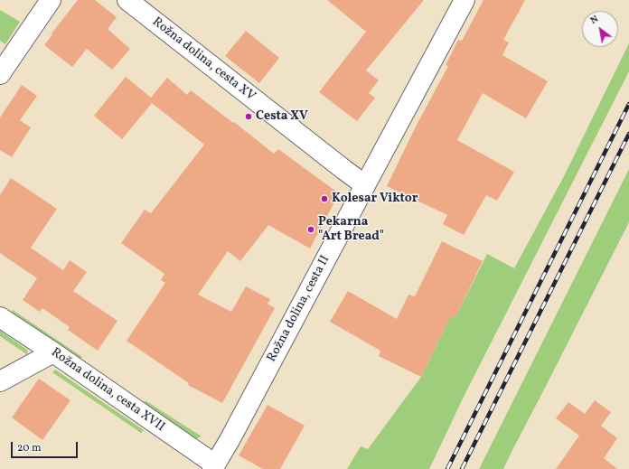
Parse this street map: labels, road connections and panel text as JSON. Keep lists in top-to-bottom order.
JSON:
{
  "streets": {
    "street": ["Rožna dolina, cesta XV", "Rožna dolina, cesta II", "Rožna dolina, cesta XVII"]
  },
  "crossings": [
    ["Rožna dolina, cesta XV", "Rožna dolina, cesta II"],
    ["Rožna dolina, cesta II", "Rožna dolina, cesta XVII"]
  ],
  "places": ["Cesta XV", "Kolesar Viktor", "Pekarna \"Art Bread\""],
  "scale_bar": "20 m",
  "north": "top left"
}
